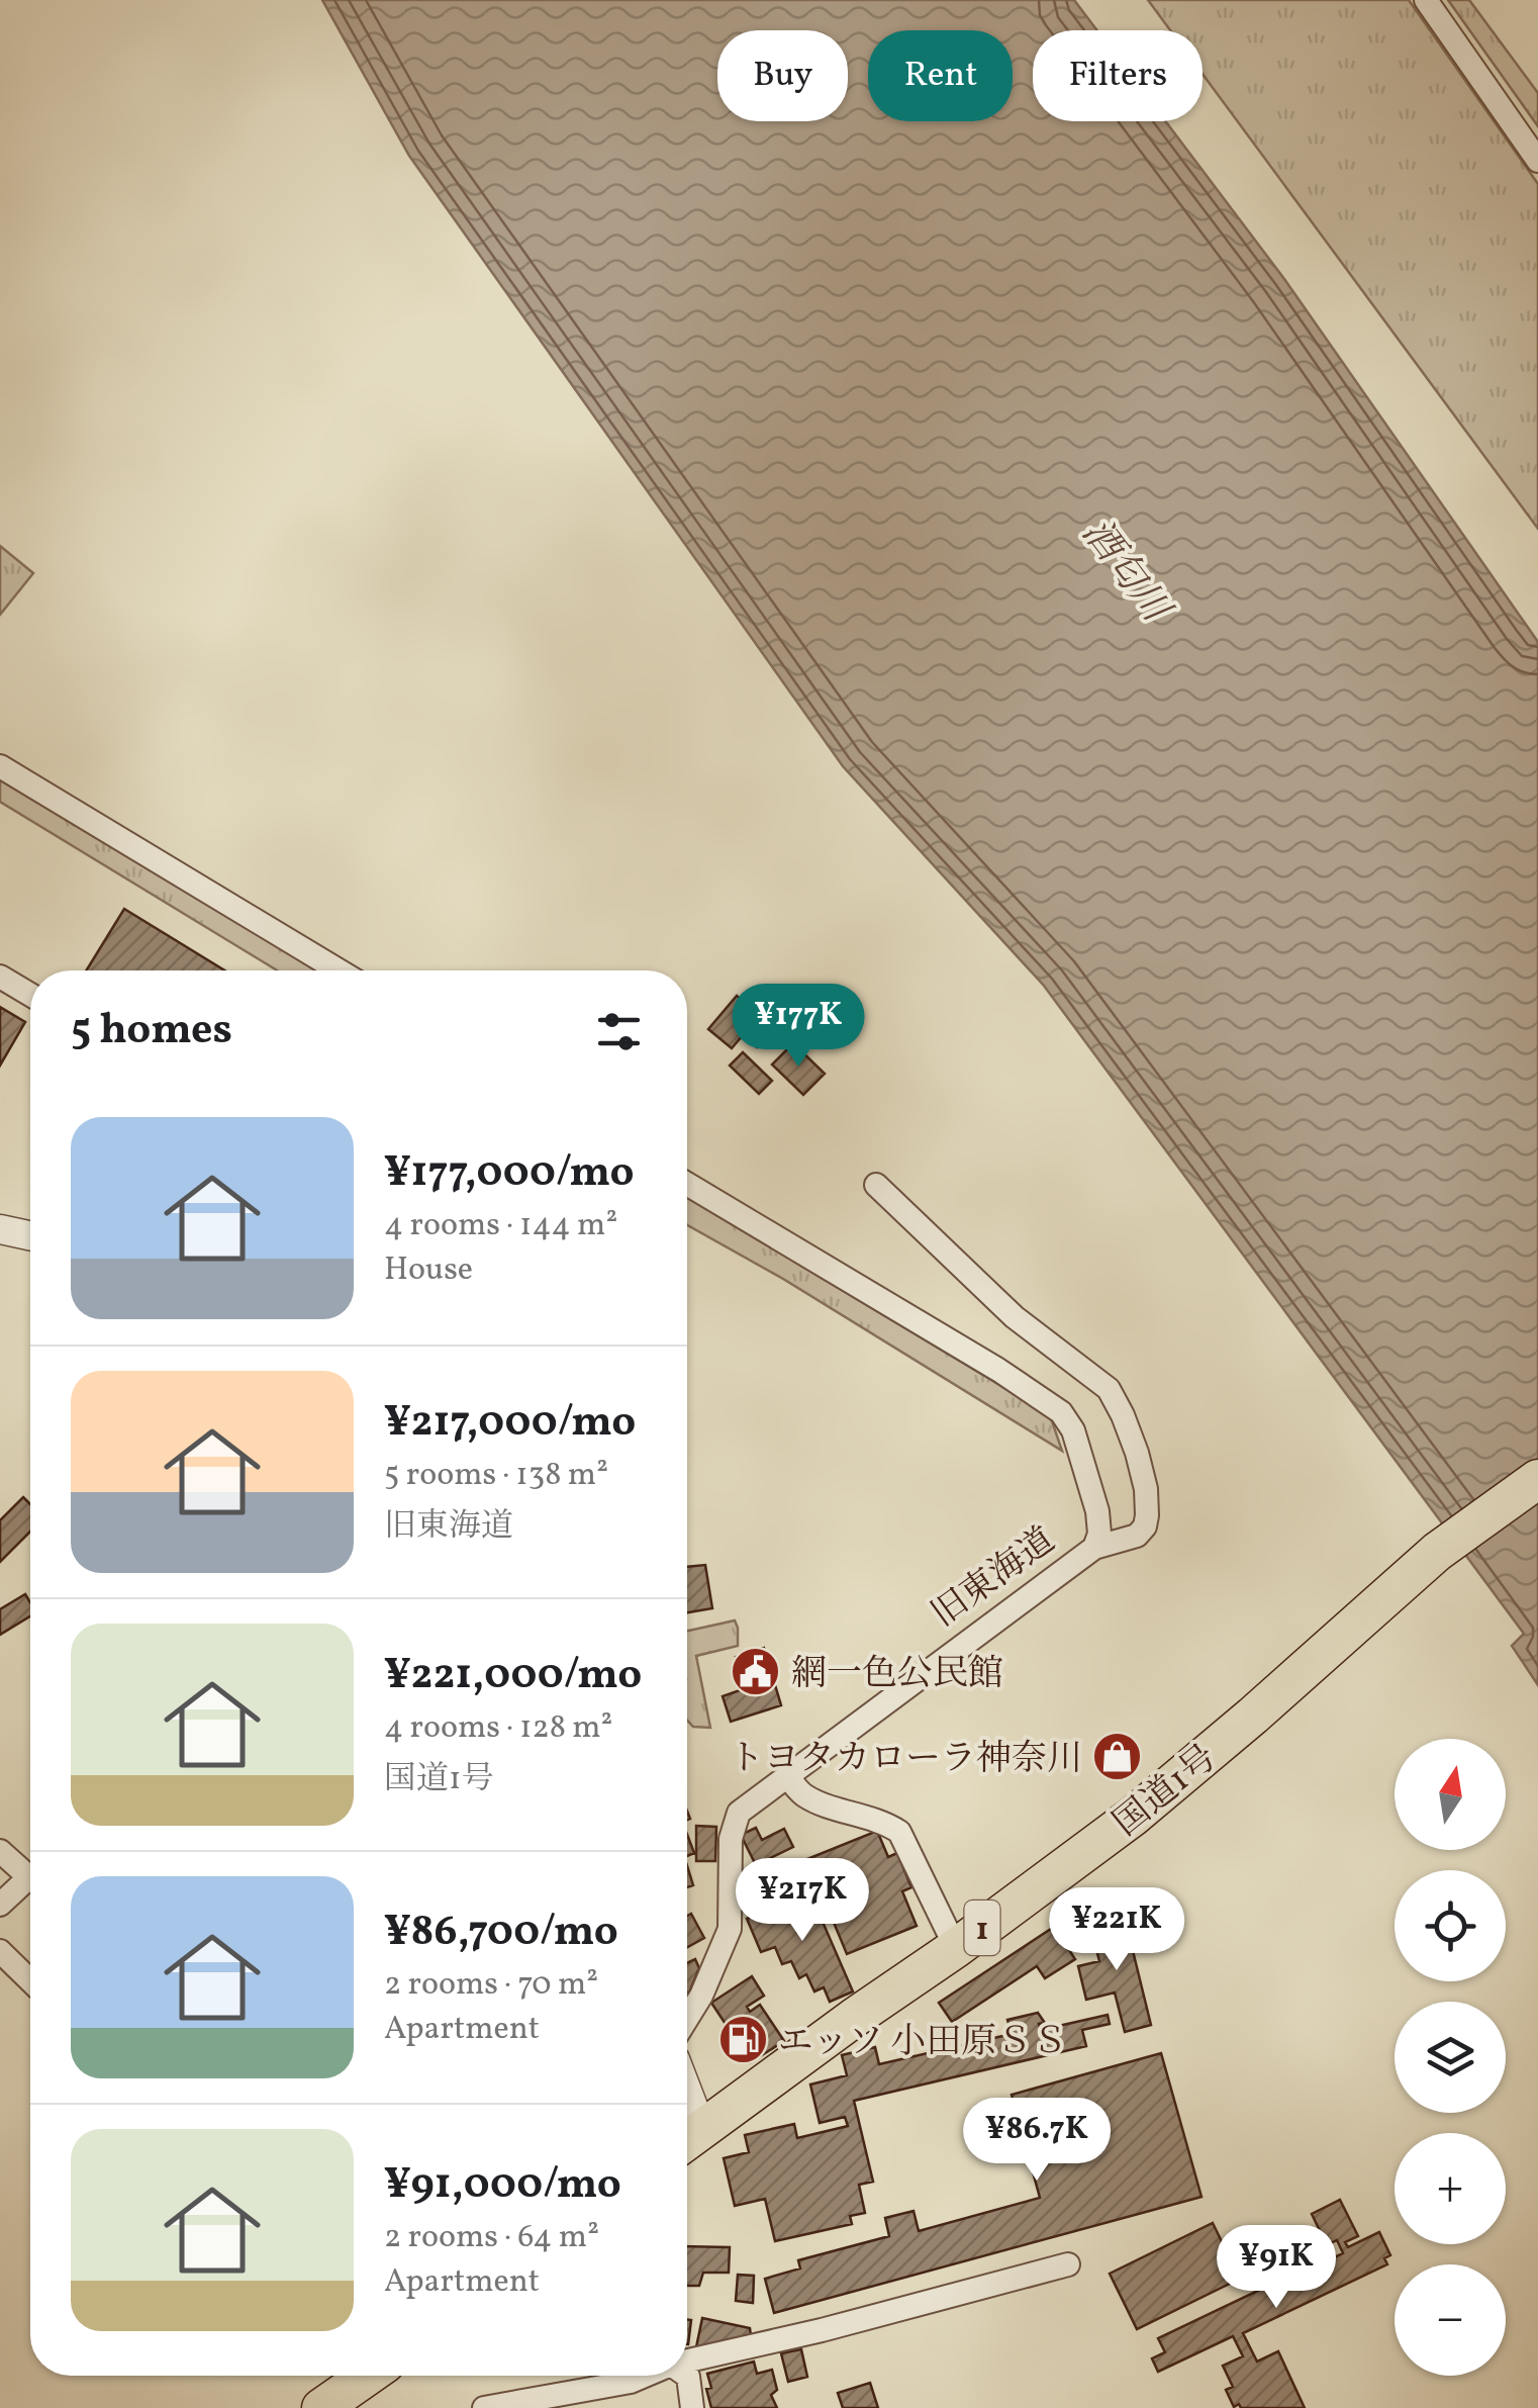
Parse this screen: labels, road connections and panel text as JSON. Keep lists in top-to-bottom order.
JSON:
{
  "streets": {
    "highway": ["国道1号", "1"],
    "street": ["旧東海道"]
  },
  "water": ["酒匂川"],
  "places": {
    "public building": ["網一色公民館"],
    "shop": ["トヨタカローラ神奈川"],
    "fuel station": ["エッソ 小田原ＳＳ"]
  },
  "north": "top",
  "page": {
    "chip": ["Buy", "Rent", "Filters"],
    "heading": "5 homes",
    "price": [
      "¥177K",
      "¥217K",
      "¥221K",
      "¥86.7K",
      "¥91K"
    ],
    "list": [
      {
        "name": "¥177,000/mo",
        "note": "4 rooms · 144 m² · House"
      },
      {
        "name": "¥217,000/mo",
        "note": "5 rooms · 138 m² · 旧東海道"
      },
      {
        "name": "¥221,000/mo",
        "note": "4 rooms · 128 m² · 国道1号"
      },
      {
        "name": "¥86,700/mo",
        "note": "2 rooms · 70 m² · Apartment"
      },
      {
        "name": "¥91,000/mo",
        "note": "2 rooms · 64 m² · Apartment"
      }
    ],
    "map_buttons": ["+", "−"]
  }
}
